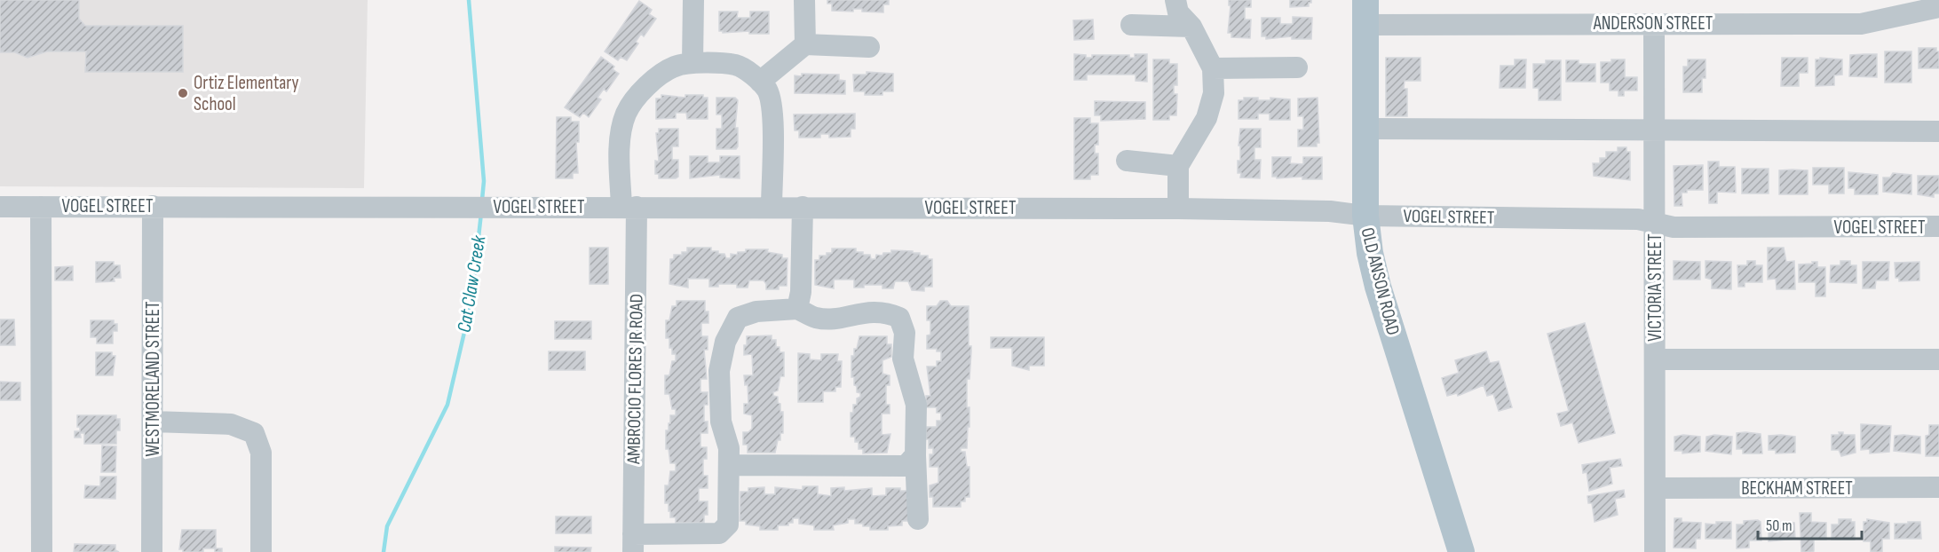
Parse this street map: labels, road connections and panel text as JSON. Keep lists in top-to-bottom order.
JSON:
{
  "streets": {
    "main road": ["OLD ANSON ROAD"],
    "street": [
      "ANDERSON STREET",
      "VOGEL STREET",
      "VICTORIA STREET",
      "WESTMORELAND STREET",
      "AMBROCIO FLORES JR ROAD",
      "BECKHAM STREET"
    ]
  },
  "crossings": [
    ["ANDERSON STREET", "OLD ANSON ROAD"],
    ["ANDERSON STREET", "VICTORIA STREET"],
    ["VOGEL STREET", "OLD ANSON ROAD"],
    ["VOGEL STREET", "VICTORIA STREET"],
    ["VOGEL STREET", "WESTMORELAND STREET"],
    ["VOGEL STREET", "AMBROCIO FLORES JR ROAD"],
    ["VICTORIA STREET", "BECKHAM STREET"]
  ],
  "water": ["Cat Claw Creek"],
  "places": ["Ortiz Elementary School"],
  "scale_bar": "50 m"
}
